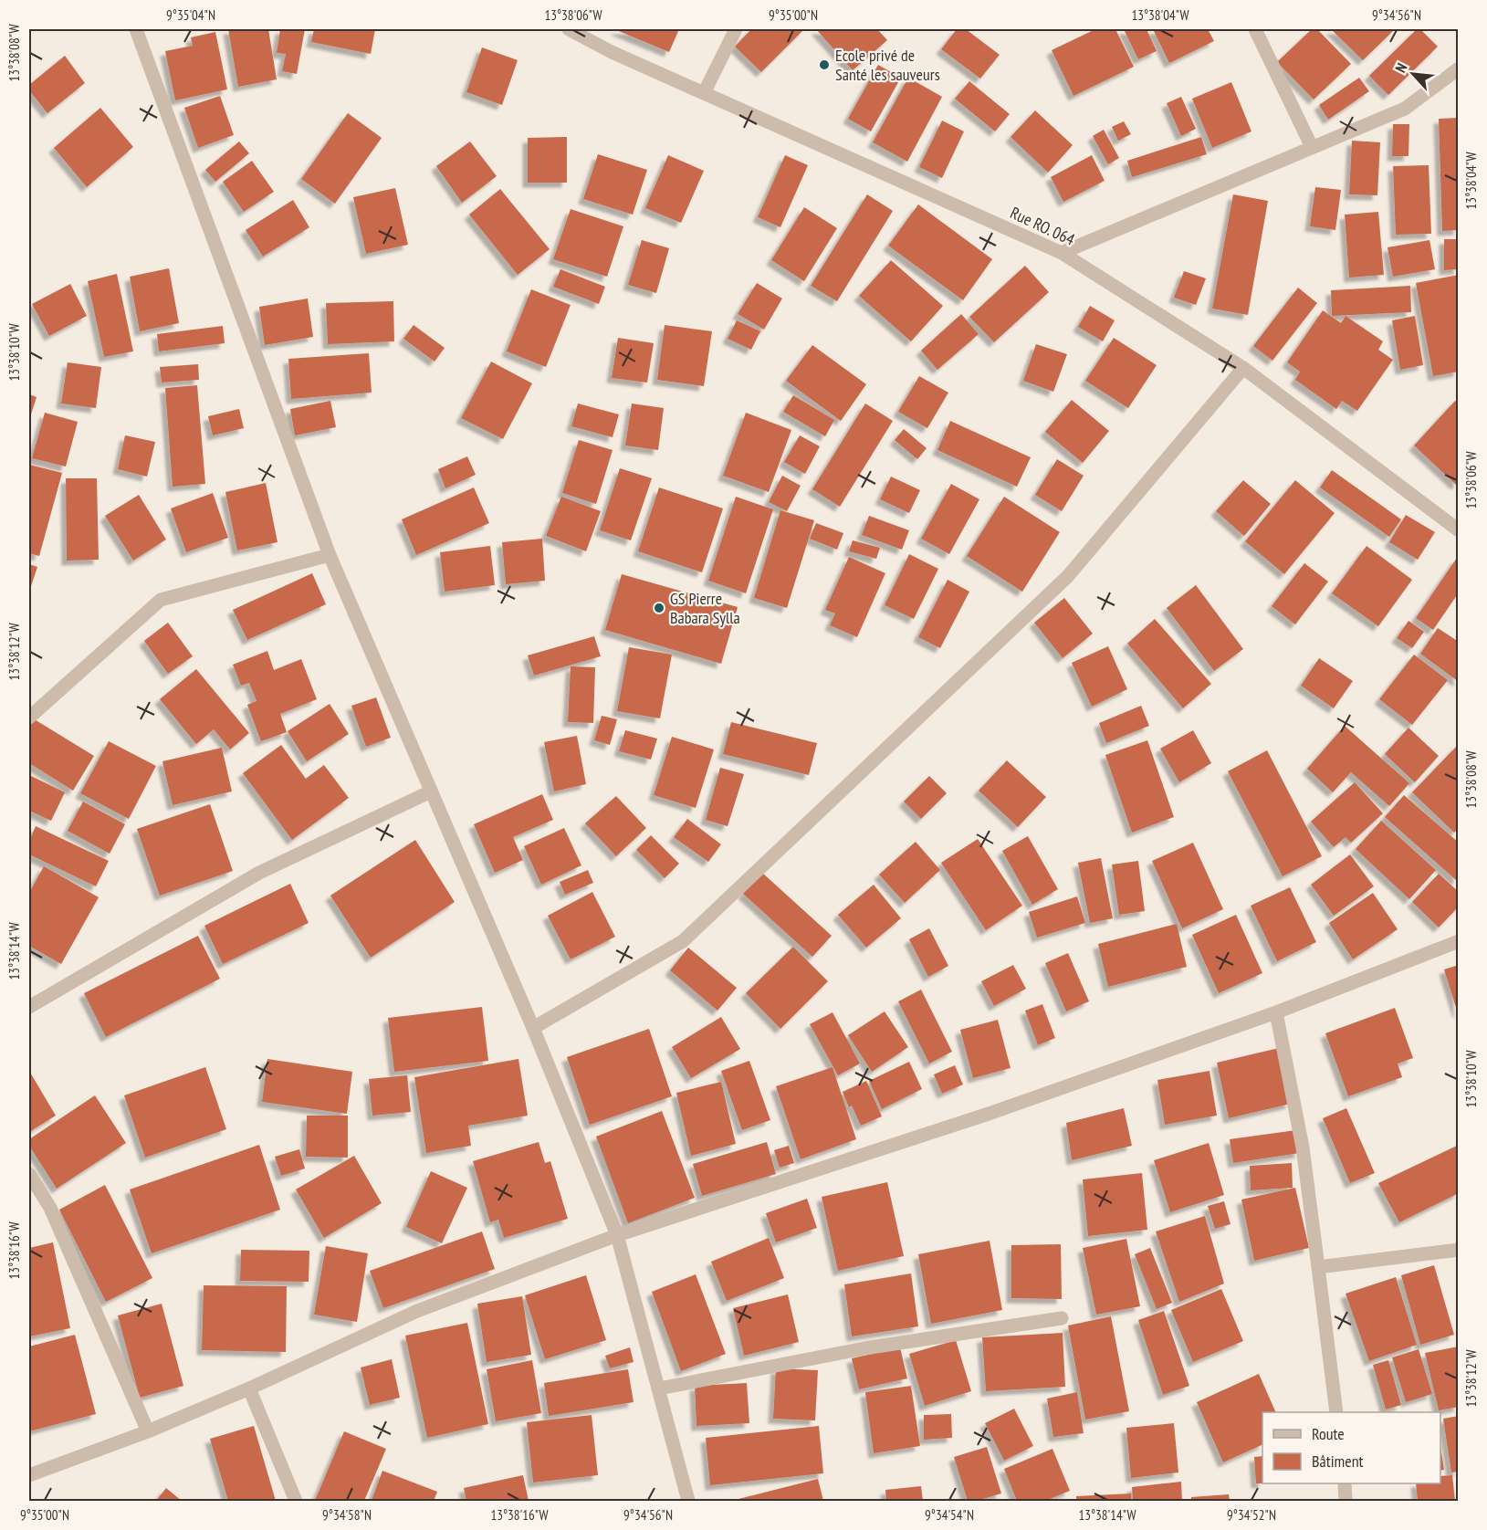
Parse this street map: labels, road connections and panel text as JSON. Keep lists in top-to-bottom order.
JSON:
{
  "streets": {
    "street": ["Rue RO. 064"]
  },
  "places": ["Ecole privé de Santé les sauveurs", "GS Pierre Babara Sylla"],
  "legend": ["Route", "Bâtiment"],
  "north": "top left",
  "coordinates": [
    "9°35'04\"N",
    "13°38'06\"W",
    "9°35'00\"N",
    "13°38'04\"W",
    "9°34'56\"N",
    "13°38'08\"W",
    "13°38'10\"W",
    "13°38'12\"W",
    "13°38'14\"W",
    "13°38'16\"W",
    "9°34'58\"N",
    "9°34'54\"N",
    "9°34'52\"N"
  ]
}
